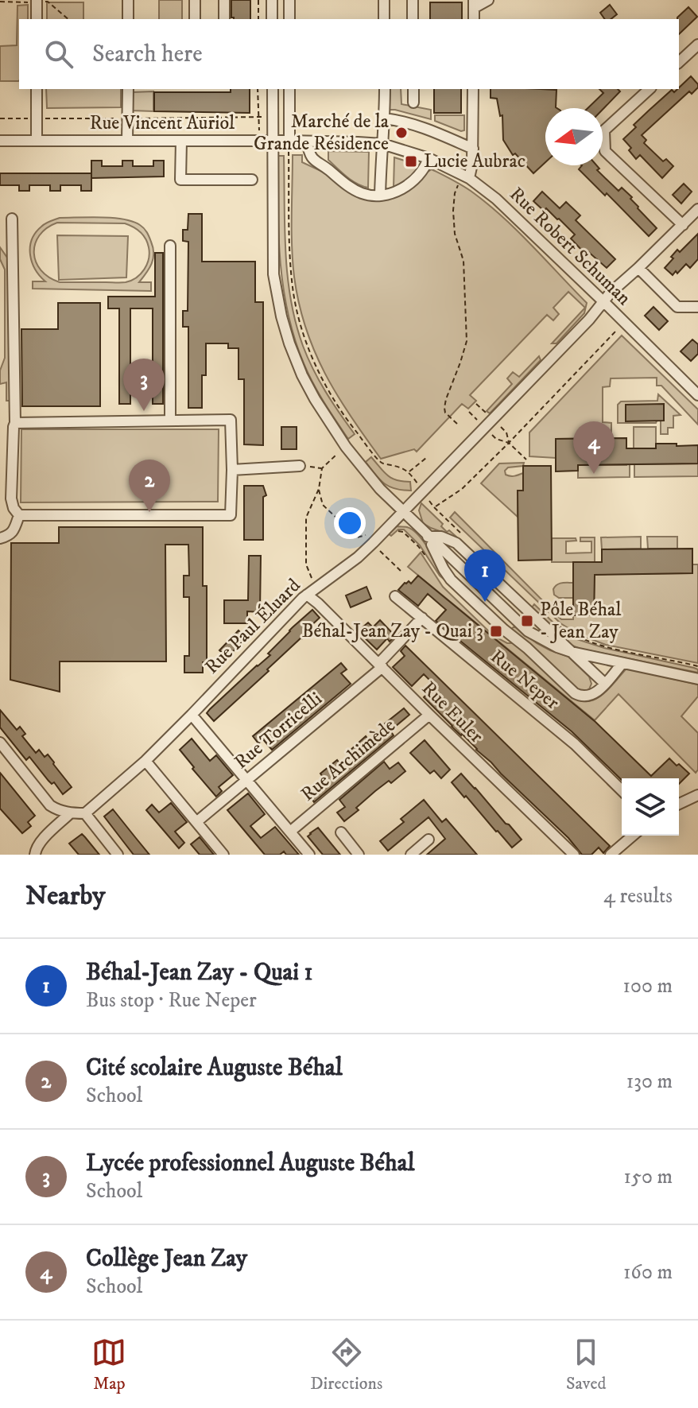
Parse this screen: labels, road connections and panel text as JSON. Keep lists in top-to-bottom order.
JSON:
{
  "streets": {
    "street": [
      "Rue Vincent Auriol",
      "Rue Robert Schuman",
      "Rue Paul Éluard",
      "Rue Neper",
      "Rue Euler",
      "Rue Torricelli",
      "Rue Archimède"
    ]
  },
  "crossings": [
    ["Rue Vincent Auriol", "Rue Robert Schuman"],
    ["Rue Robert Schuman", "Rue Paul Éluard"],
    ["Rue Paul Éluard", "Rue Euler"],
    ["Rue Neper", "Rue Torricelli"],
    ["Rue Euler", "Rue Torricelli"],
    ["Rue Euler", "Rue Archimède"]
  ],
  "places": {
    "other": ["Marché de la Grande Résidence"],
    "transit": ["Lucie Aubrac", "Pôle Béhal - Jean Zay", "Béhal-Jean Zay - Quai 3"]
  },
  "north": "left",
  "page": {
    "search": "Search here",
    "pins": [
      "3",
      "4",
      "2",
      "1"
    ],
    "heading": ["Nearby", "4 results"],
    "list": [
      {
        "mark": "1",
        "name": "Béhal-Jean Zay - Quai 1",
        "note": "Bus stop · Rue Neper",
        "value": "100 m"
      },
      {
        "mark": "2",
        "name": "Cité scolaire Auguste Béhal",
        "note": "School",
        "value": "130 m"
      },
      {
        "mark": "3",
        "name": "Lycée professionnel Auguste Béhal",
        "note": "School",
        "value": "150 m"
      },
      {
        "mark": "4",
        "name": "Collège Jean Zay",
        "note": "School",
        "value": "160 m"
      }
    ],
    "nav": ["Map", "Directions", "Saved"]
  }
}
